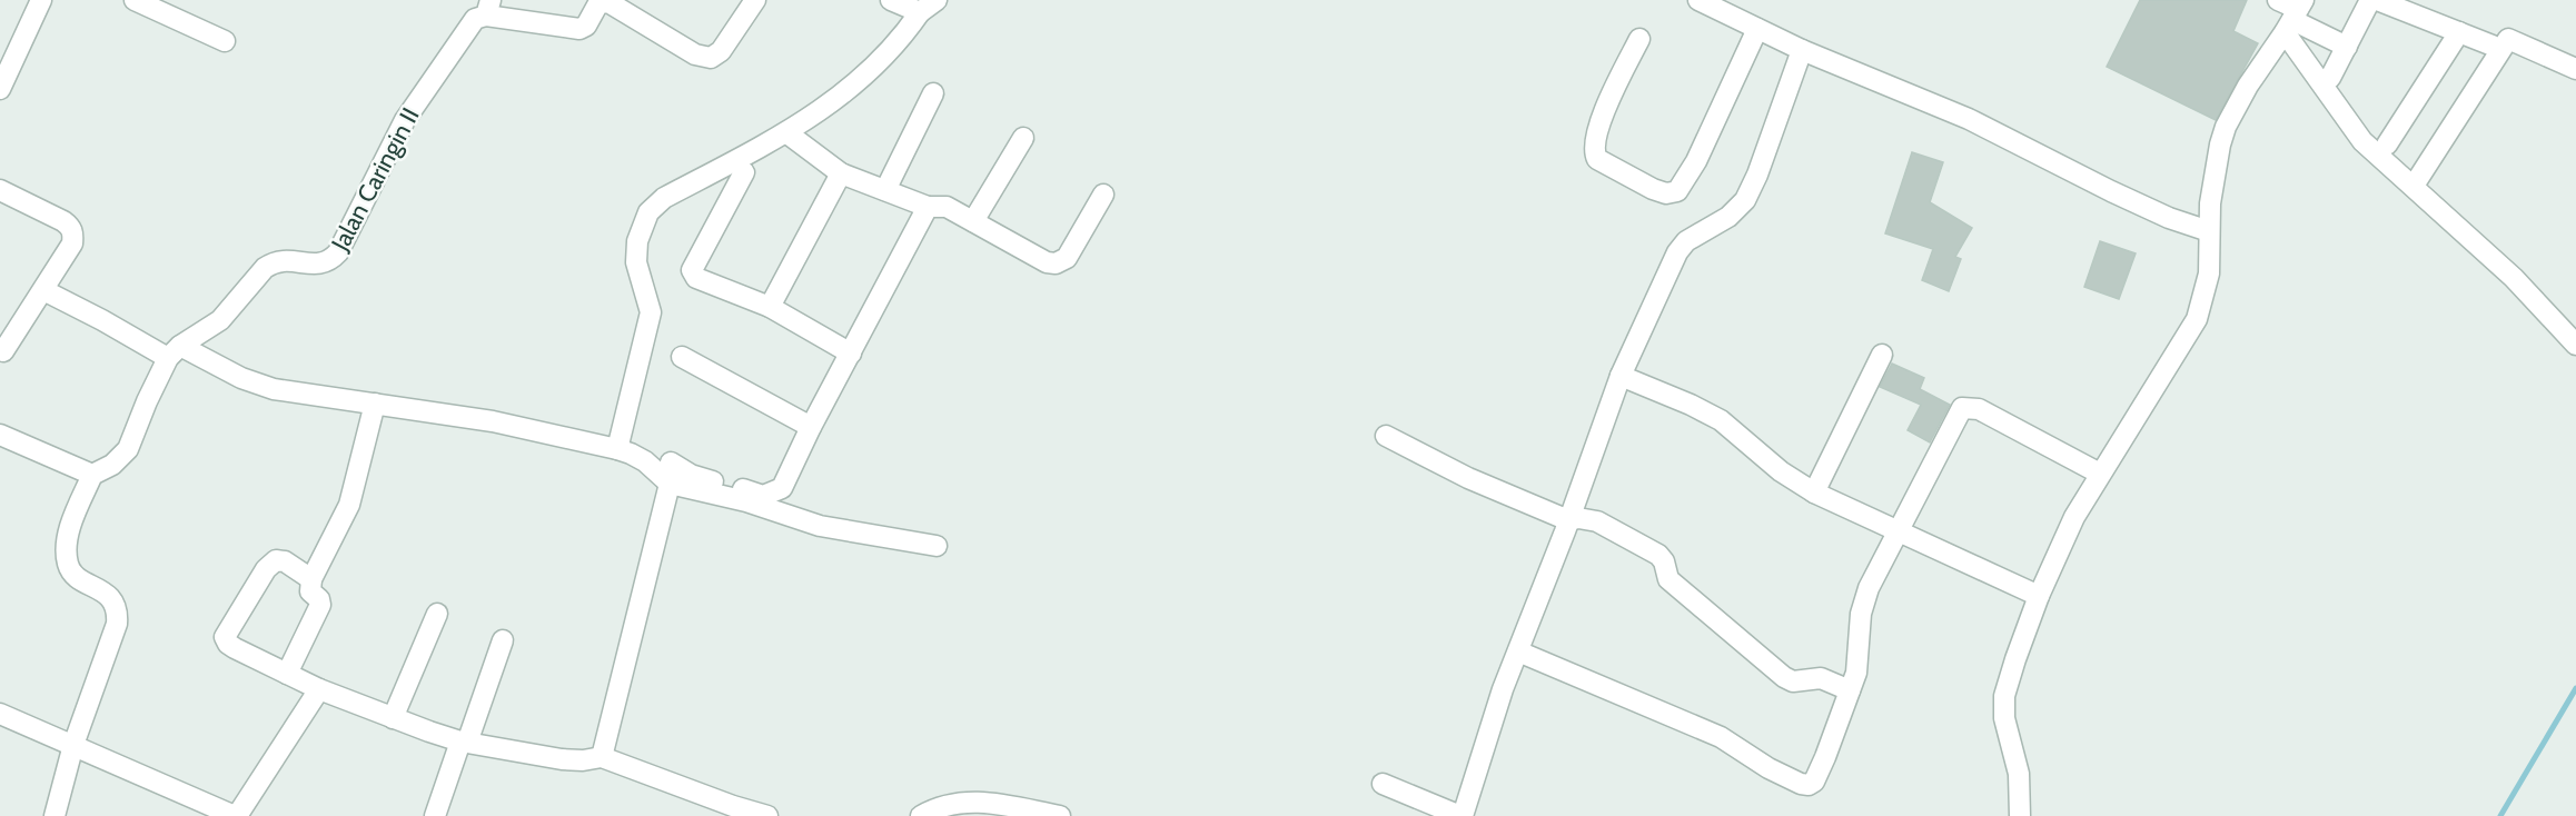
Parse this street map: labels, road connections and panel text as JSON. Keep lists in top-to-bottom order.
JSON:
{
  "streets": {
    "street": ["Jalan Caringin II"]
  }
}
